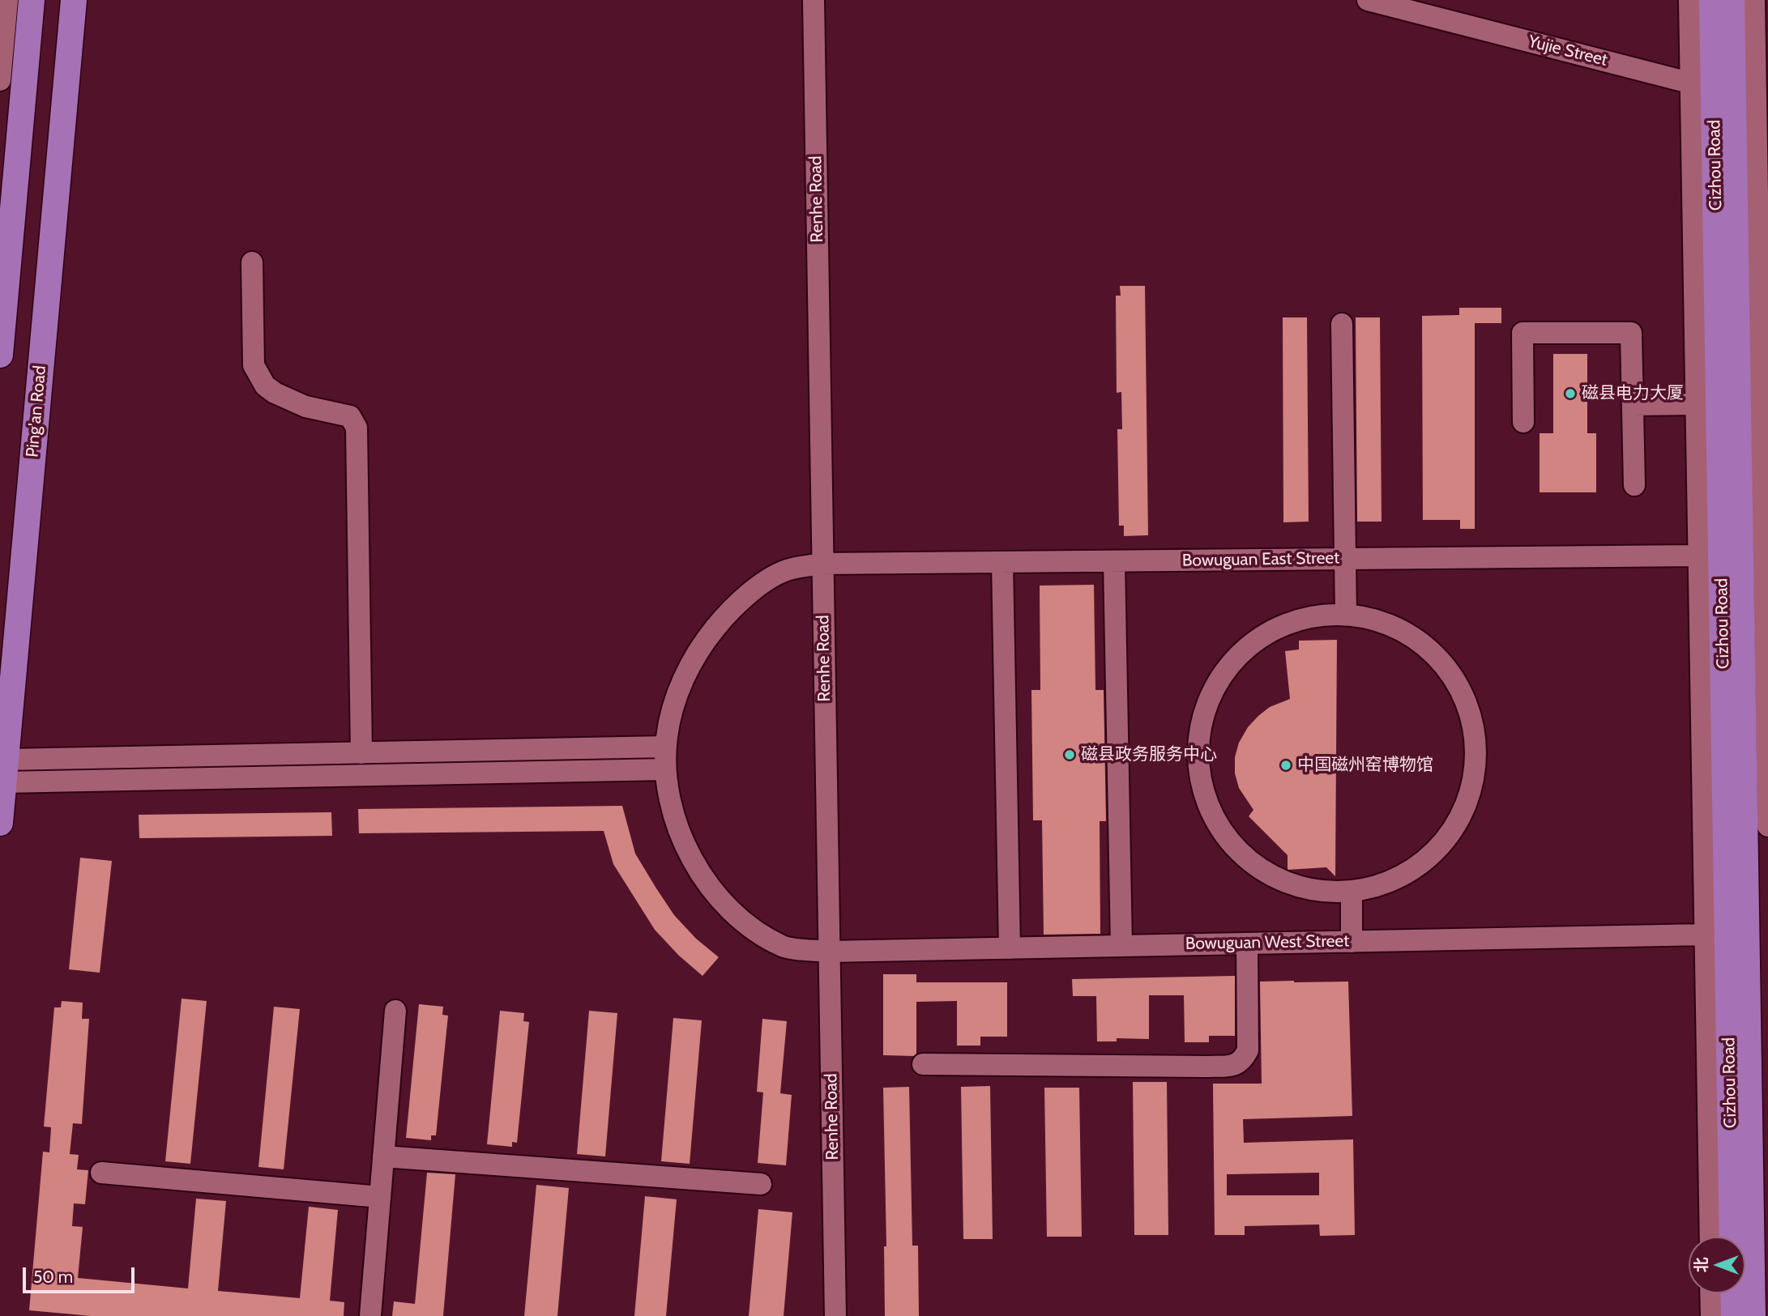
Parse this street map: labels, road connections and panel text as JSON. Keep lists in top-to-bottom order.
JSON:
{
  "streets": {
    "main road": ["Cizhou Road", "Ping'an Road"],
    "street": [
      "Yujie Street",
      "Renhe Road",
      "Bowuguan East Street",
      "Bowuguan West Street"
    ]
  },
  "crossings": [
    ["Yujie Street", "Cizhou Road"],
    ["Renhe Road", "Bowuguan East Street"],
    ["Renhe Road", "Bowuguan West Street"],
    ["Bowuguan East Street", "Bowuguan West Street"]
  ],
  "places": ["磁县电力大厦", "磁县政务服务中心", "中国磁州窑博物馆"],
  "scale_bar": "50 m",
  "north": "left"
}
